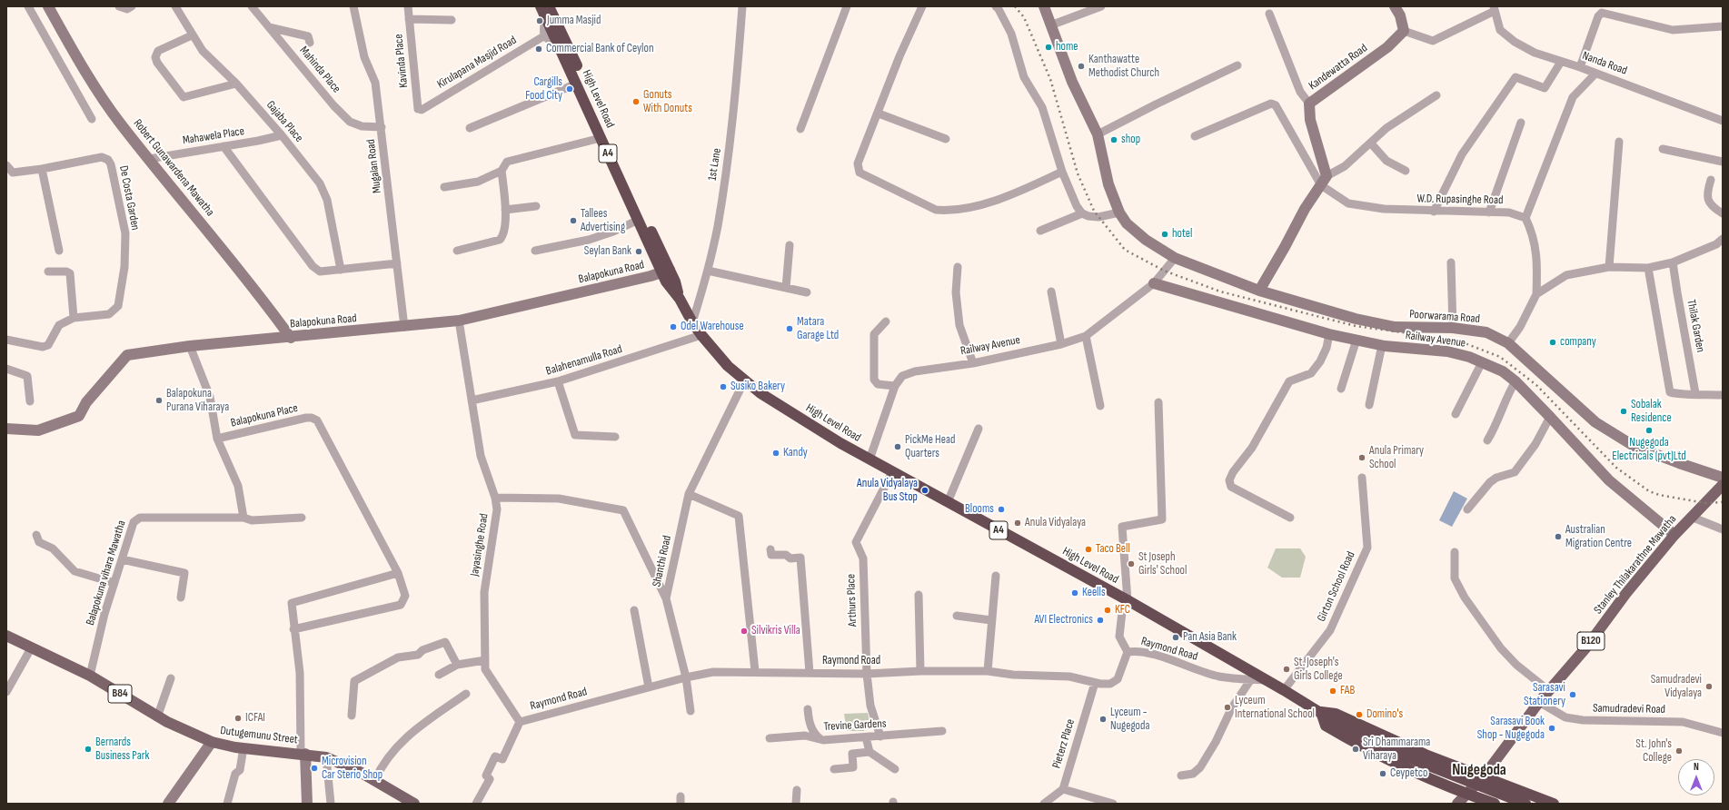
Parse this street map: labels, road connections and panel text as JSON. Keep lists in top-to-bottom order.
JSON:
{
  "streets": {
    "highway": ["High Level Road", "A4"],
    "main road": [
      "Kandewatta Road",
      "Robert Gunawardena Mawatha",
      "Balapokuna Road",
      "Poorwarama Road",
      "Railway Avenue",
      "Stanley Thilakarathne Mawatha",
      "B120",
      "B84",
      "Dutugemunu Street"
    ],
    "street": [
      "Kavinda Place",
      "Kirulapana Masjid Road",
      "Nanda Road",
      "Mahinda Place",
      "Gajaba Place",
      "Mahawela Place",
      "1st Lane",
      "Mugalan Road",
      "De Costa Garden",
      "W.D. Rupasinghe Road",
      "Thilak Garden",
      "Balahenamulla Road",
      "Balapokuna Place",
      "Jayasinghe Road",
      "Shanthi Road",
      "Balapokuna vihara Mawatha",
      "Girton School Road",
      "Arthurs Place",
      "Raymond Road",
      "Samudradevi Road",
      "Trevine Gardens",
      "Pieterz Place"
    ]
  },
  "crossings": [
    ["Kavinda Place", "Kirulapana Masjid Road"],
    ["Nanda Road", "Kandewatta Road"],
    ["Kandewatta Road", "W.D. Rupasinghe Road"],
    ["Mahinda Place", "Mugalan Road"],
    ["High Level Road", "A4"],
    ["High Level Road", "1st Lane"],
    ["High Level Road", "Balapokuna Road"],
    ["High Level Road", "Railway Avenue"],
    ["High Level Road", "Balahenamulla Road"],
    ["High Level Road", "Shanthi Road"],
    ["High Level Road", "Girton School Road"],
    ["High Level Road", "Arthurs Place"],
    ["High Level Road", "Raymond Road"],
    ["Gajaba Place", "Mahawela Place"],
    ["Mahawela Place", "Robert Gunawardena Mawatha"],
    ["A4", "Stanley Thilakarathne Mawatha"],
    ["Mugalan Road", "Balapokuna Road"],
    ["Robert Gunawardena Mawatha", "Balapokuna Road"],
    ["Balapokuna Road", "Jayasinghe Road"],
    ["Poorwarama Road", "Railway Avenue"],
    ["Railway Avenue", "Stanley Thilakarathne Mawatha"],
    ["Balahenamulla Road", "Jayasinghe Road"],
    ["Balapokuna Place", "Balapokuna vihara Mawatha"],
    ["Jayasinghe Road", "Shanthi Road"],
    ["Jayasinghe Road", "Raymond Road"],
    ["Stanley Thilakarathne Mawatha", "Samudradevi Road"],
    ["Balapokuna vihara Mawatha", "Dutugemunu Street"],
    ["Arthurs Place", "Raymond Road"],
    ["Arthurs Place", "Trevine Gardens"],
    ["Raymond Road", "Pieterz Place"]
  ],
  "districts": ["Nugegoda"],
  "places": [
    "Jumma Masjid",
    "home",
    "Commercial Bank of Ceylon",
    "Kanthawatte Methodist Church",
    "Cargills Food City",
    "Gonuts With Donuts",
    "shop",
    "Tallees Advertising",
    "hotel",
    "Seylan Bank",
    "Odel Warehouse",
    "Matara Garage Ltd",
    "company",
    "Susiko Bakery",
    "Balapokuna Purana Viharaya",
    "Sobalak Residence",
    "Nugegoda Electricals (pvt)Ltd",
    "PickMe Head Quarters",
    "Kandy",
    "Anula Primary School",
    "Anula Vidyalaya Bus Stop",
    "Blooms",
    "Anula Vidyalaya",
    "Australian Migration Centre",
    "Taco Bell",
    "St Joseph Girls' School",
    "Keells",
    "KFC",
    "AVI Electronics",
    "Silvikris Villa",
    "Pan Asia Bank",
    "St. Joseph's Girls College",
    "Samudradevi Vidyalaya",
    "FAB",
    "Sarasavi Stationery",
    "Lyceum International School",
    "Domino's",
    "ICFAI",
    "Lyceum - Nugegoda",
    "Sarasavi Book Shop - Nugegoda",
    "Bernards Business Park",
    "Sri Dhammarama Viharaya",
    "St. John's College",
    "Microvision Car Sterio Shop",
    "Ceypetco"
  ],
  "north": "top"
}
